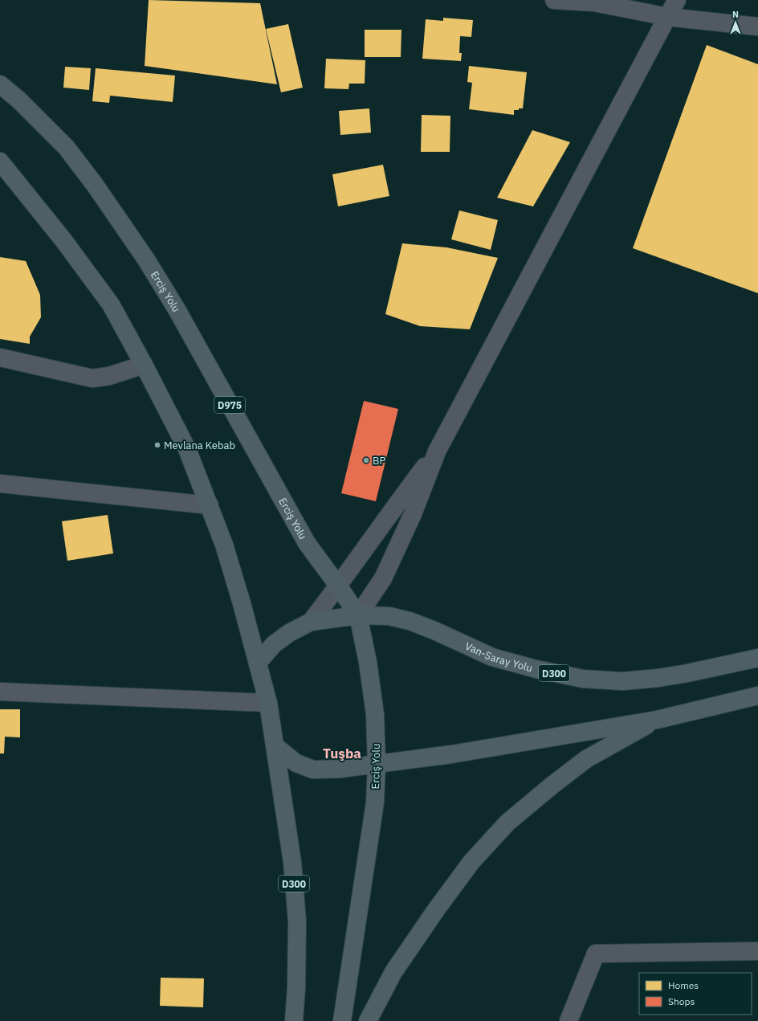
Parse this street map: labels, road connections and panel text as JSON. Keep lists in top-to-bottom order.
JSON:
{
  "streets": {
    "highway": [
      "Erciş Yolu",
      "D975",
      "Van-Saray Yolu",
      "D300"
    ]
  },
  "crossings": [
    ["Erciş Yolu", "Van-Saray Yolu"],
    ["Van-Saray Yolu", "D300"]
  ],
  "districts": ["Tuşba"],
  "places": ["Mevlana Kebab", "BP"],
  "legend": ["Homes", "Shops"],
  "north": "top"
}
